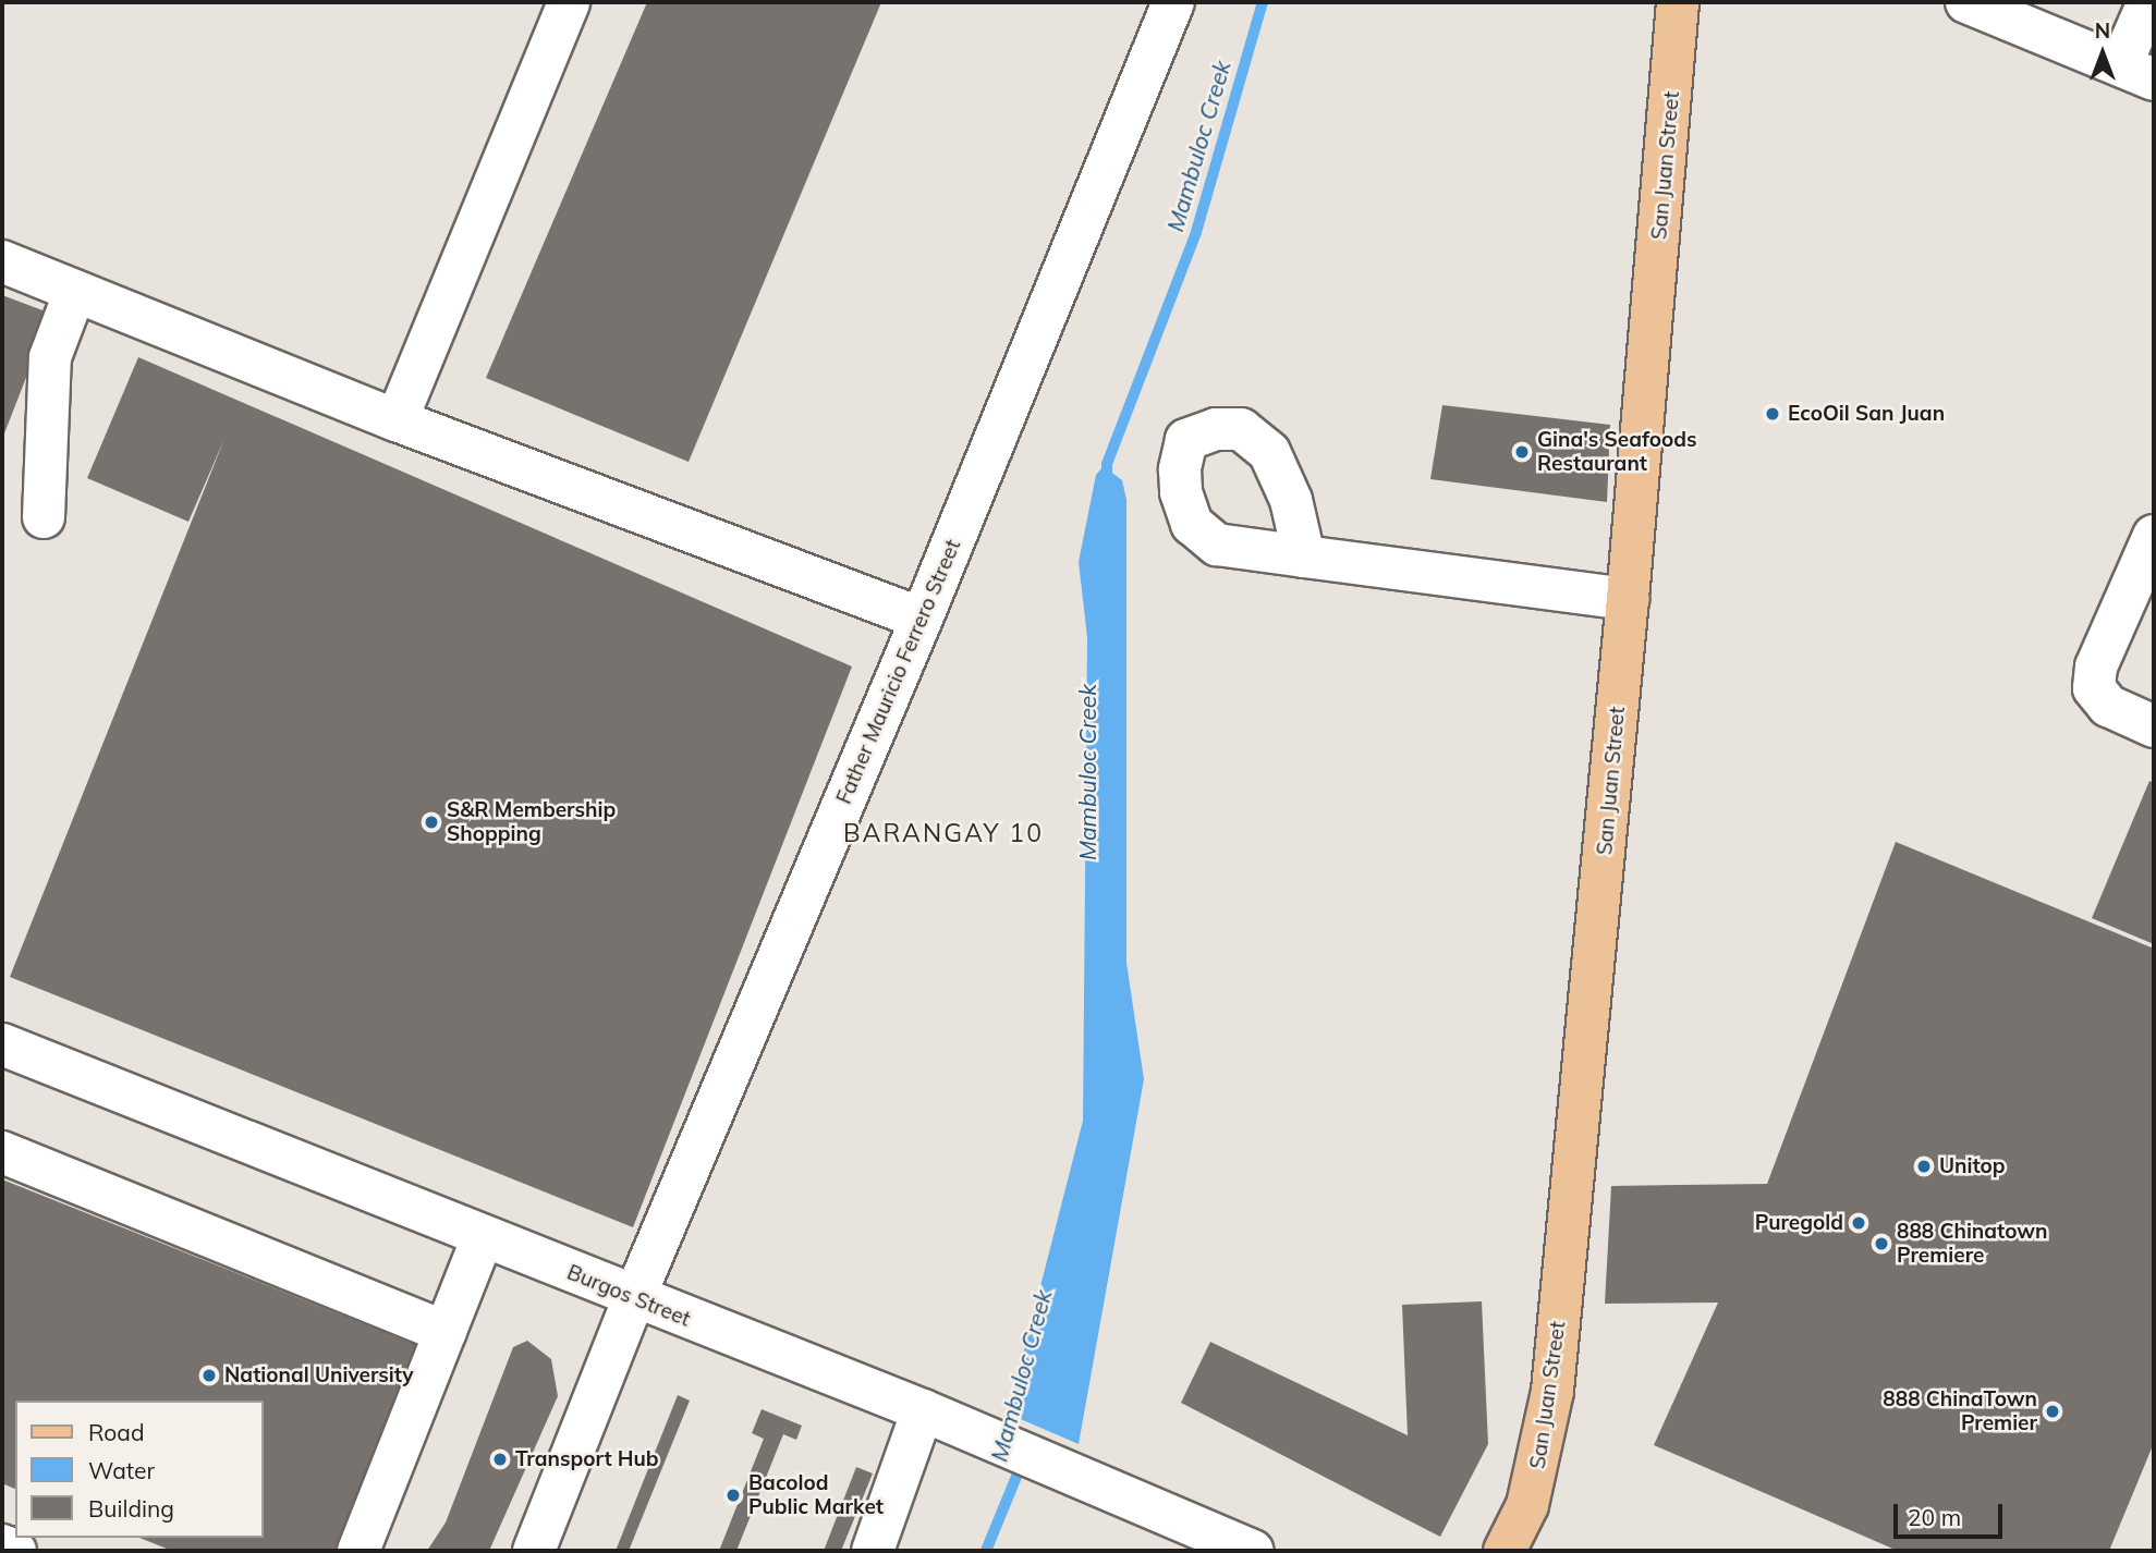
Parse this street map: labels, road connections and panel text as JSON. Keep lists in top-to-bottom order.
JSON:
{
  "streets": {
    "main road": ["San Juan Street"],
    "street": ["Father Mauricio Ferrero Street", "Burgos Street"]
  },
  "crossings": [
    ["Father Mauricio Ferrero Street", "Burgos Street"]
  ],
  "districts": ["BARANGAY 10"],
  "water": ["Mambuloc Creek"],
  "places": [
    "EcoOil San Juan",
    "Gina's Seafoods Restaurant",
    "S&R Membership Shopping",
    "Unitop",
    "Puregold",
    "888 Chinatown Premiere",
    "National University",
    "888 ChinaTown Premier",
    "Transport Hub",
    "Bacolod Public Market"
  ],
  "legend": ["Road", "Water", "Building"],
  "scale_bar": "20 m",
  "north": "top"
}
